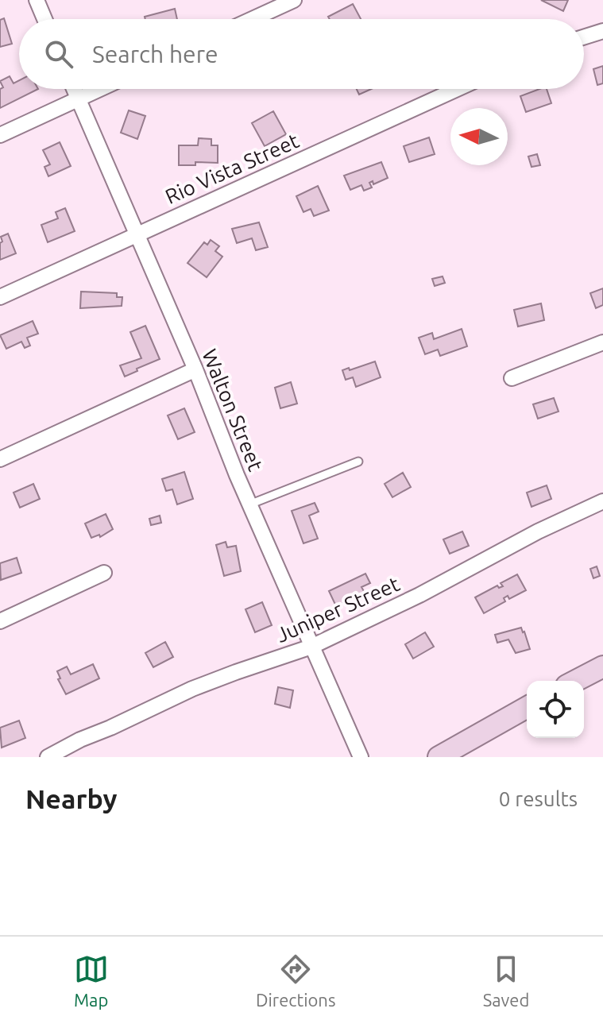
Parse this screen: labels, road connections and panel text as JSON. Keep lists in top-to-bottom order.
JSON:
{
  "streets": {
    "street": ["Rio Vista Street", "Walton Street", "Juniper Street"]
  },
  "crossings": [
    ["Rio Vista Street", "Walton Street"],
    ["Walton Street", "Juniper Street"]
  ],
  "north": "left",
  "page": {
    "search": "Search here",
    "heading": ["Nearby", "0 results"],
    "nav": ["Map", "Directions", "Saved"]
  }
}
